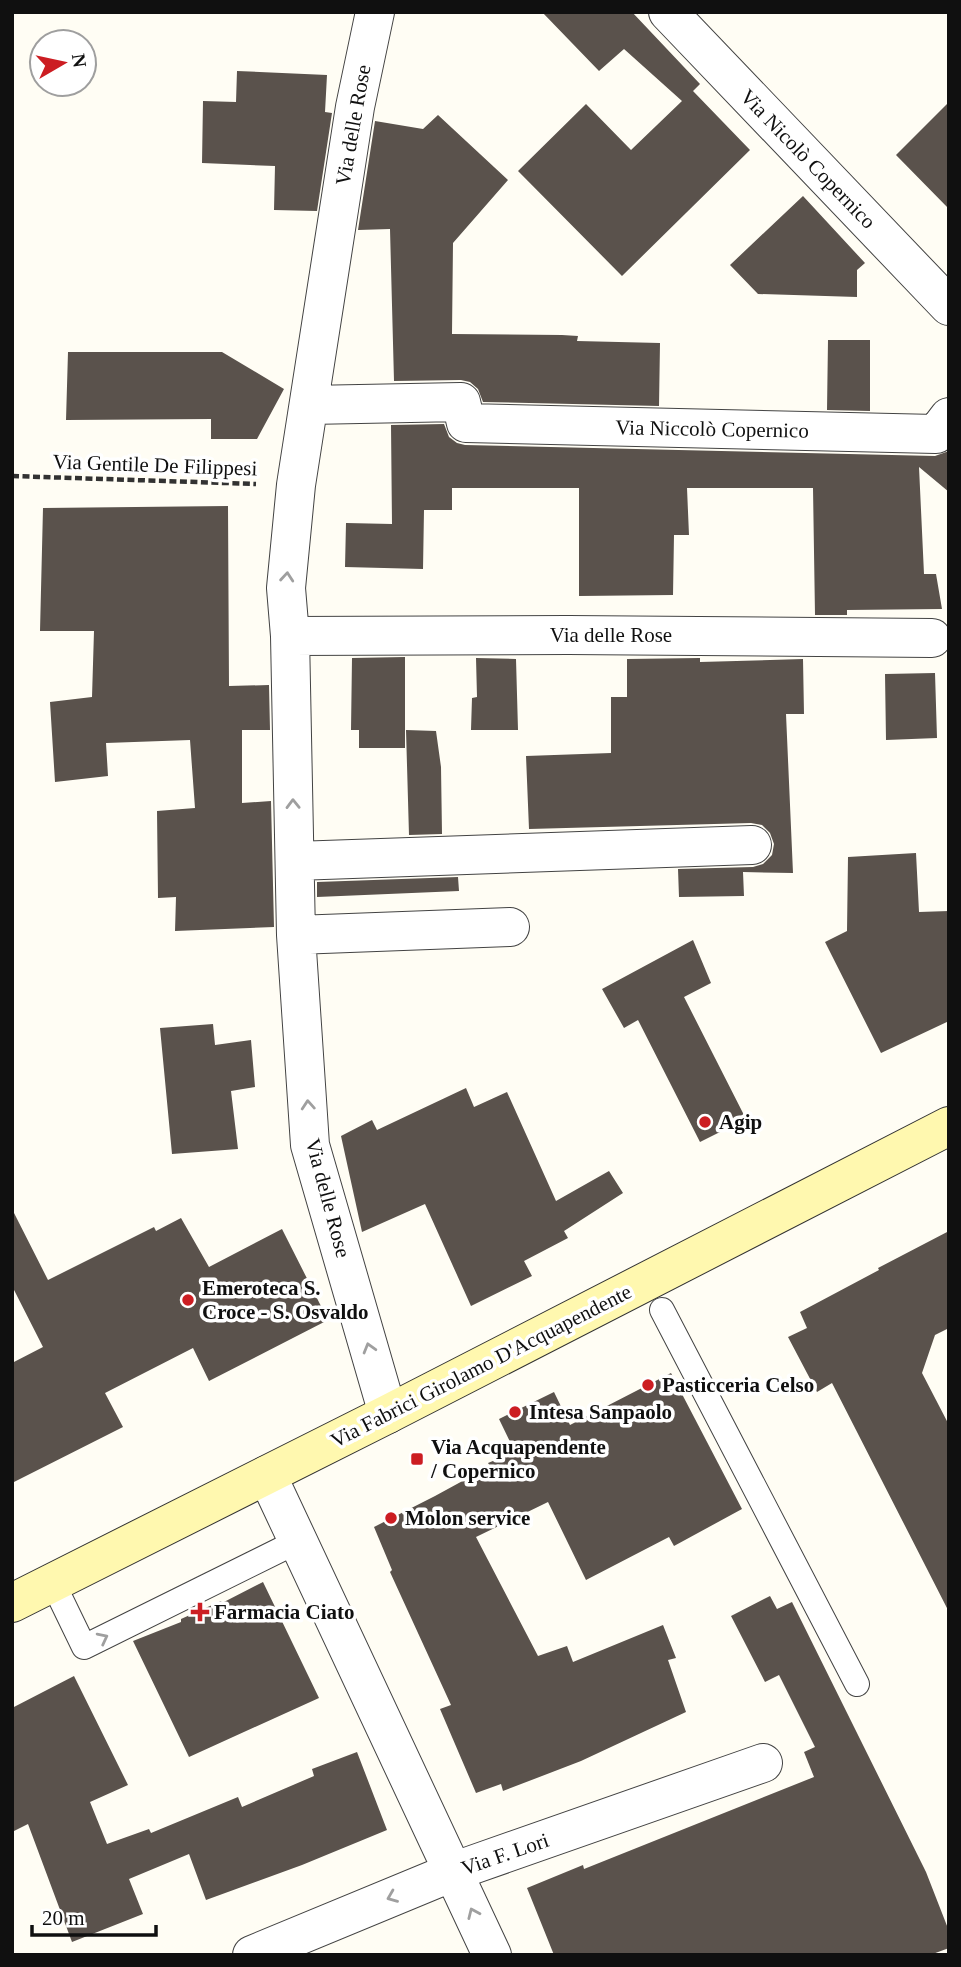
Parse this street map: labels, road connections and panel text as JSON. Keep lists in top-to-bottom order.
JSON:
{
  "streets": {
    "main road": ["Via Fabrici Girolamo D'Acquapendente"],
    "street": [
      "Via delle Rose",
      "Via Nicolò Copernico",
      "Via Niccolò Copernico",
      "Via F. Lori"
    ],
    "path": ["Via Gentile De Filippesi"]
  },
  "crossings": [
    ["Via delle Rose", "Via Niccolò Copernico"],
    ["Via delle Rose", "Via Gentile De Filippesi"],
    ["Via delle Rose", "Via Fabrici Girolamo D'Acquapendente"]
  ],
  "one_way": ["Via delle Rose", "Via F. Lori"],
  "places": {
    "other": [
      "Agip",
      "Emeroteca S. Croce - S. Osvaldo",
      "Pasticceria Celso",
      "Intesa Sanpaolo",
      "Molon service"
    ],
    "transit": ["Via Acquapendente / Copernico"],
    "health": ["Farmacia Ciato"]
  },
  "scale_bar": "20 m",
  "north": "right"
}
